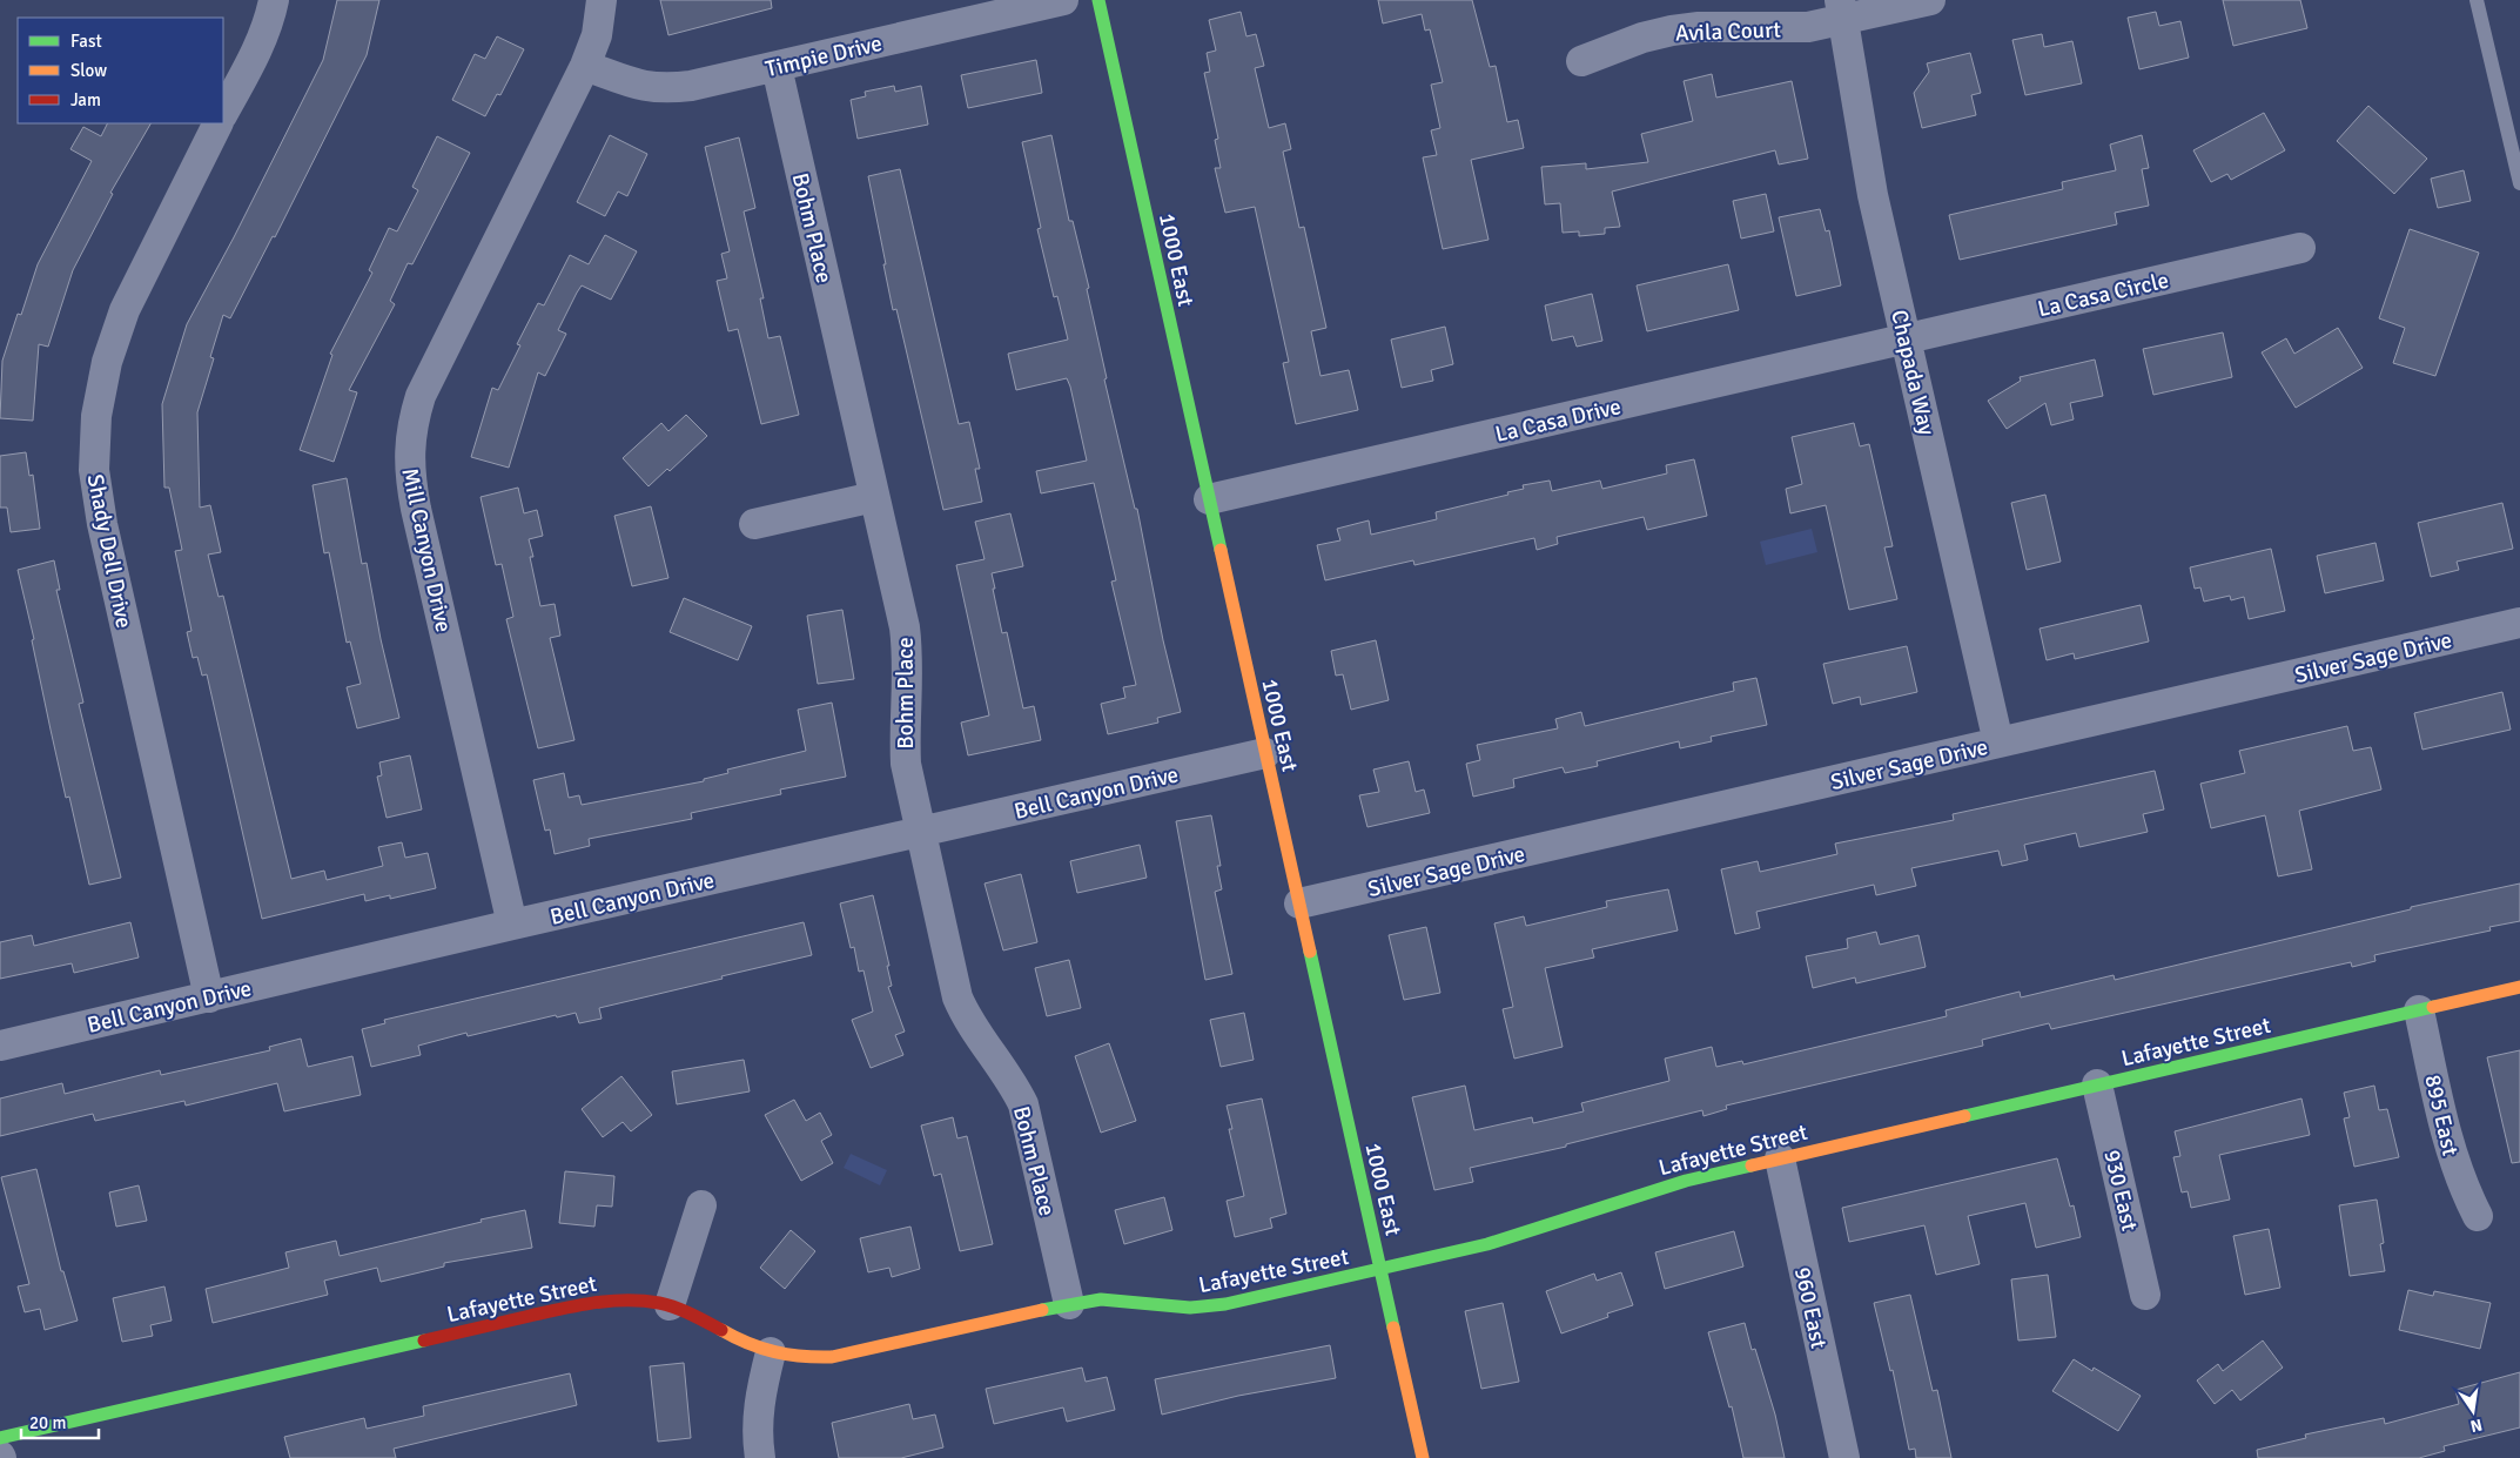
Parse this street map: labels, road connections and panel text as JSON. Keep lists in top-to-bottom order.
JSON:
{
  "streets": {
    "street": [
      "Avila Court",
      "Timpie Drive",
      "Bohm Place",
      "1000 East",
      "La Casa Circle",
      "Chapada Way",
      "La Casa Drive",
      "Mill Canyon Drive",
      "Shady Dell Drive",
      "Silver Sage Drive",
      "Bell Canyon Drive",
      "Lafayette Street",
      "895 East",
      "930 East",
      "960 East"
    ]
  },
  "crossings": [
    ["Avila Court", "Chapada Way"],
    ["Timpie Drive", "Bohm Place"],
    ["Timpie Drive", "Mill Canyon Drive"],
    ["Bohm Place", "Bell Canyon Drive"],
    ["Bohm Place", "Lafayette Street"],
    ["1000 East", "La Casa Drive"],
    ["1000 East", "Silver Sage Drive"],
    ["1000 East", "Bell Canyon Drive"],
    ["1000 East", "Lafayette Street"],
    ["La Casa Circle", "Chapada Way"],
    ["La Casa Circle", "La Casa Drive"],
    ["Chapada Way", "La Casa Drive"],
    ["Chapada Way", "Silver Sage Drive"],
    ["Mill Canyon Drive", "Bell Canyon Drive"],
    ["Shady Dell Drive", "Bell Canyon Drive"],
    ["Lafayette Street", "895 East"],
    ["Lafayette Street", "930 East"],
    ["Lafayette Street", "960 East"]
  ],
  "legend": ["Fast", "Slow", "Jam"],
  "scale_bar": "20 m",
  "north": "bottom"
}
